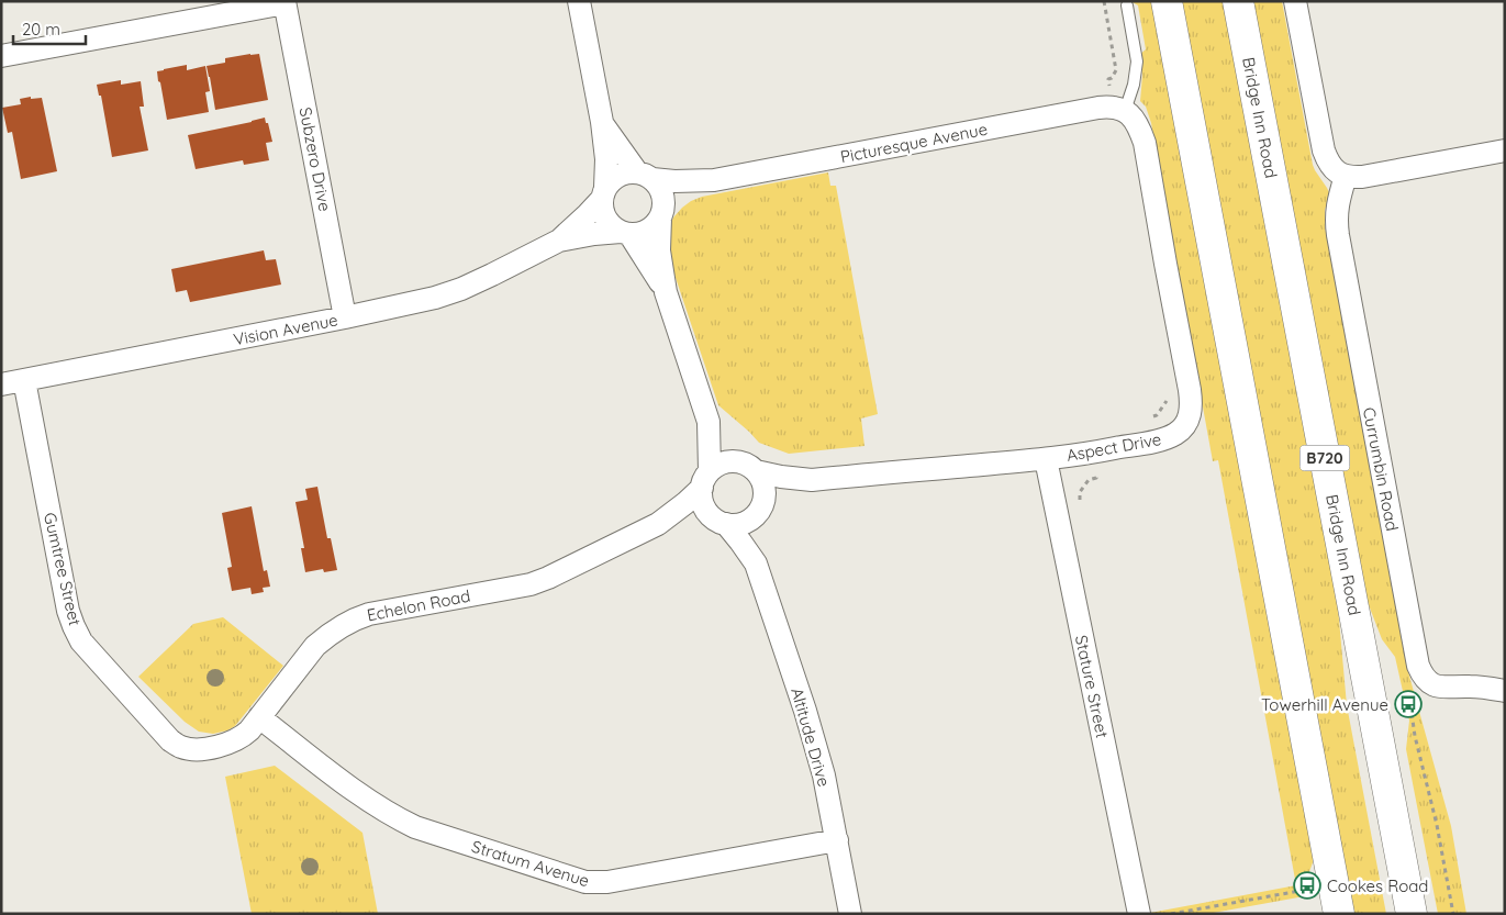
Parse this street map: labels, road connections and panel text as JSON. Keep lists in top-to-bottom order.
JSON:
{
  "streets": {
    "main road": ["Bridge Inn Road", "B720"],
    "street": [
      "Picturesque Avenue",
      "Subzero Drive",
      "Vision Avenue",
      "Aspect Drive",
      "Currumbin Road",
      "Gumtree Street",
      "Echelon Road",
      "Stature Street",
      "Altitude Drive",
      "Stratum Avenue"
    ]
  },
  "crossings": [
    ["Picturesque Avenue", "Vision Avenue"],
    ["Picturesque Avenue", "Aspect Drive"],
    ["Subzero Drive", "Vision Avenue"],
    ["Vision Avenue", "Gumtree Street"],
    ["Aspect Drive", "Echelon Road"],
    ["Aspect Drive", "Stature Street"],
    ["Aspect Drive", "Altitude Drive"],
    ["Gumtree Street", "Echelon Road"],
    ["Echelon Road", "Altitude Drive"],
    ["Echelon Road", "Stratum Avenue"],
    ["Altitude Drive", "Stratum Avenue"]
  ],
  "places": {
    "bus stop": ["Towerhill Avenue", "Cookes Road"]
  },
  "scale_bar": "20 m"
}
